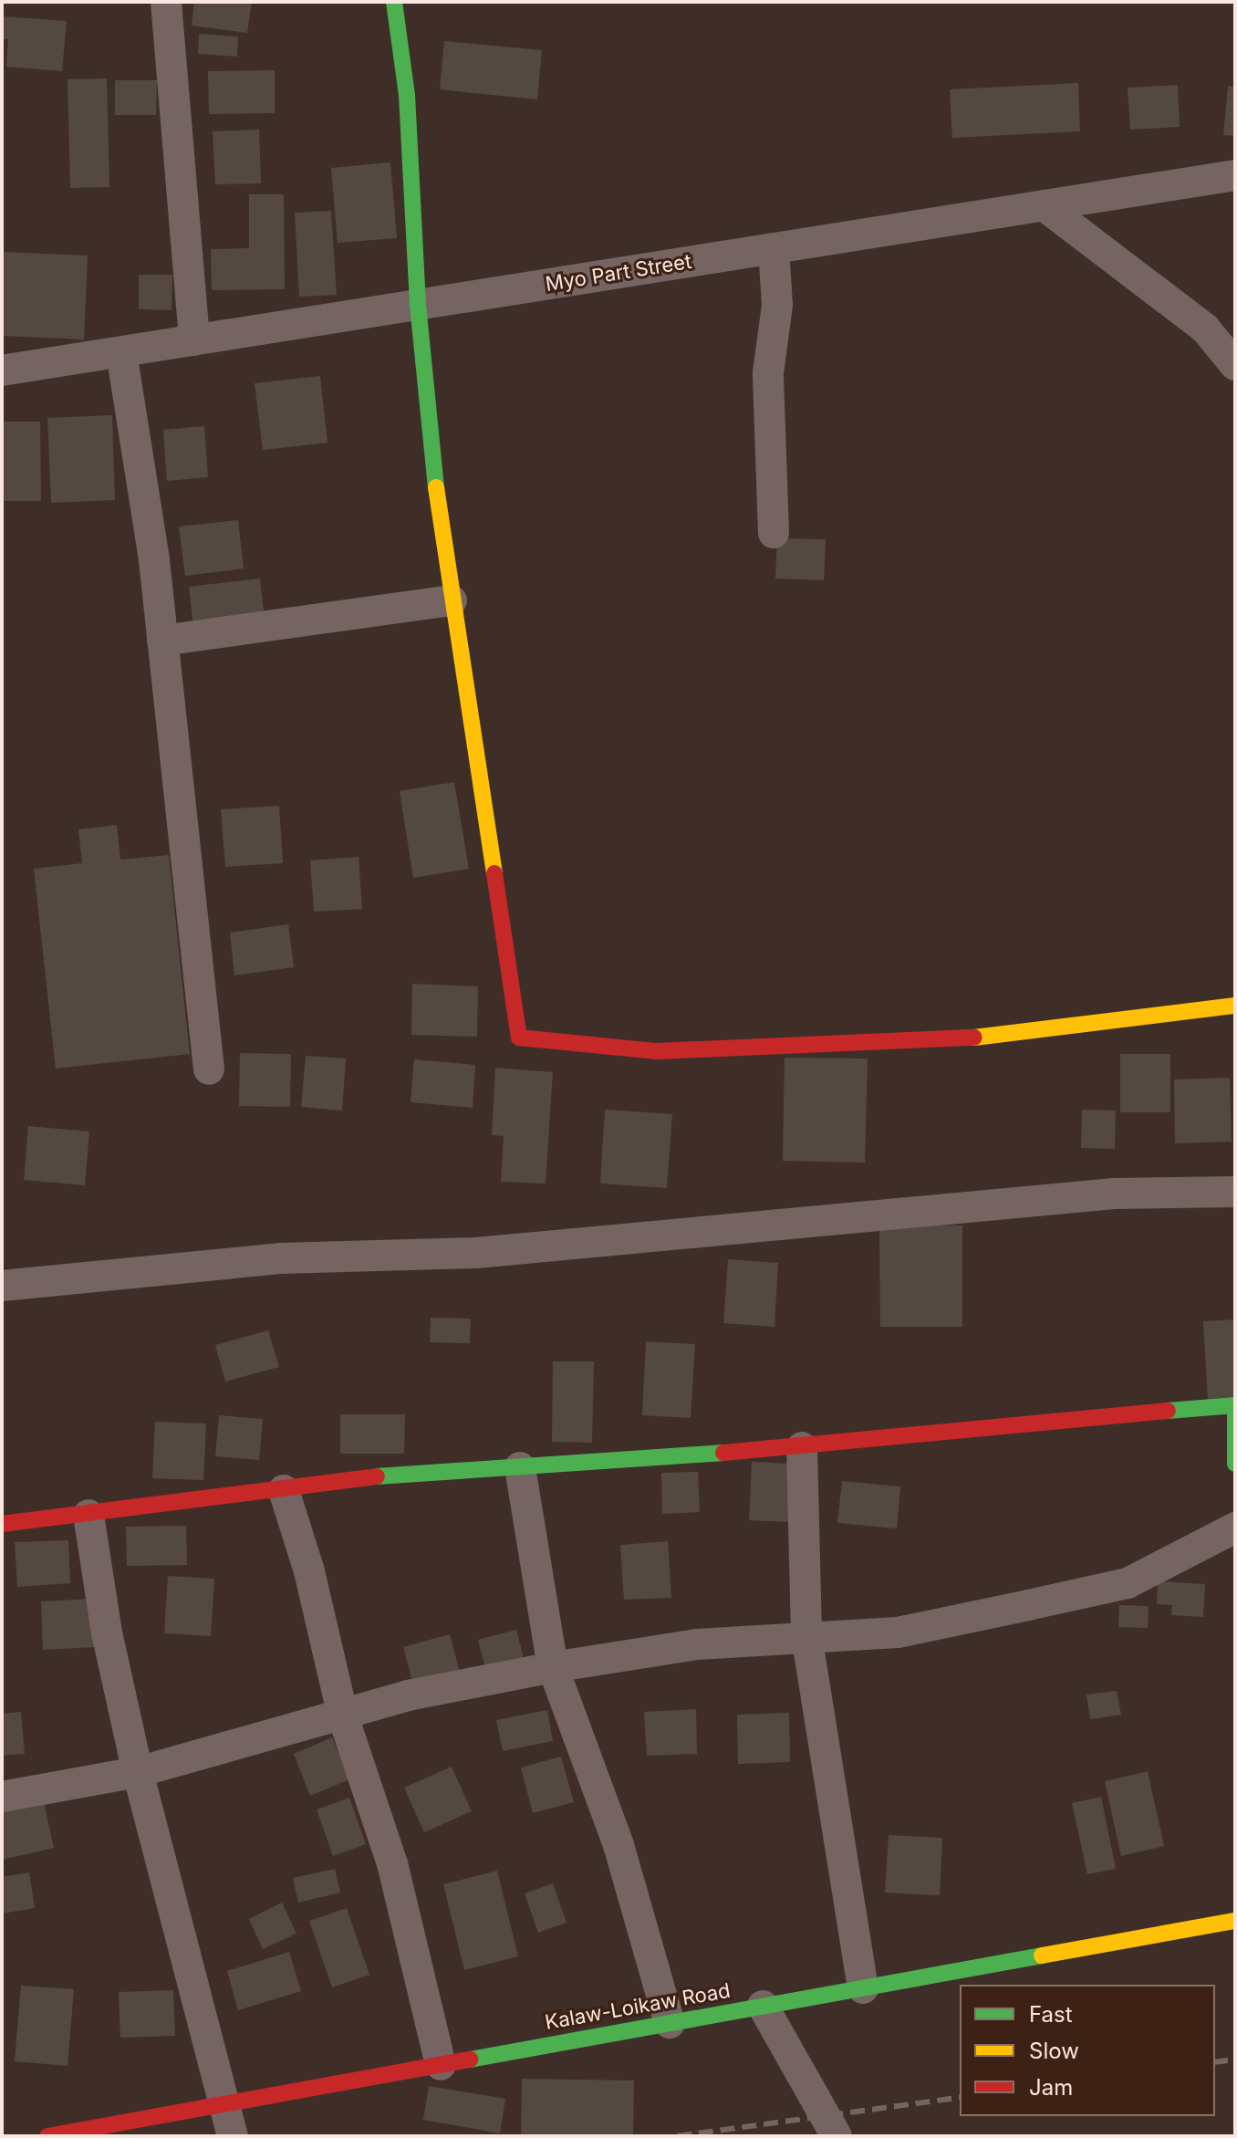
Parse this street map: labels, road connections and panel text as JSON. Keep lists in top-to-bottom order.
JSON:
{
  "streets": {
    "street": ["Myo Part Street", "Kalaw-Loikaw Road"]
  },
  "legend": ["Fast", "Slow", "Jam"]
}
